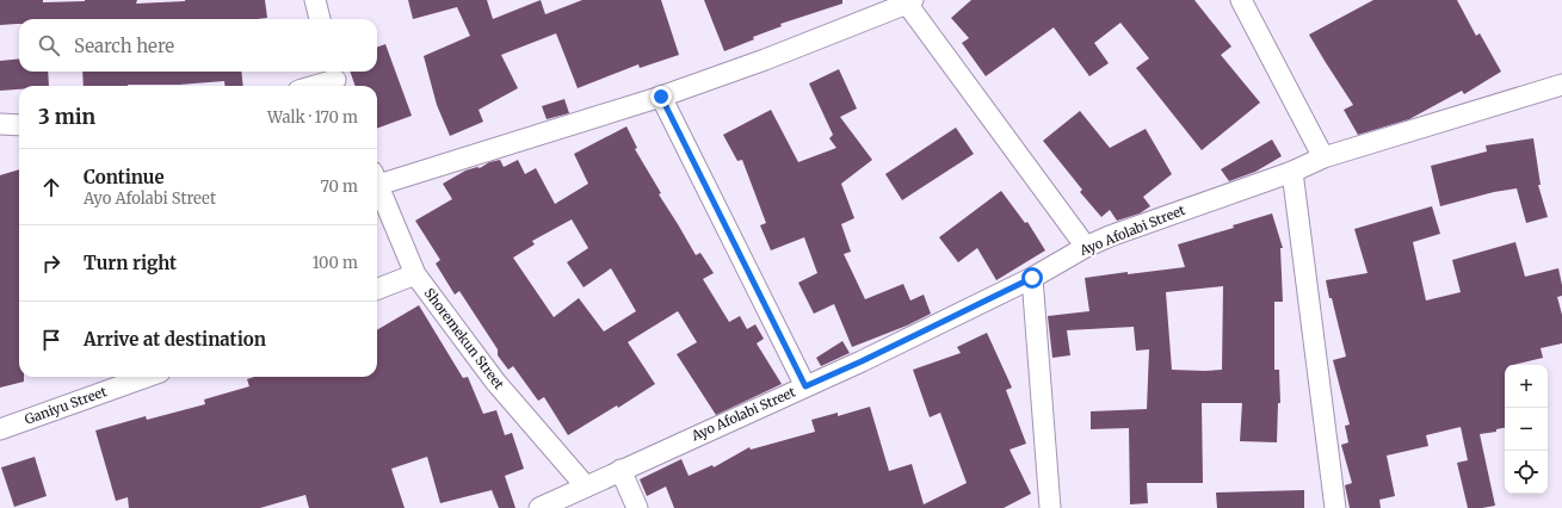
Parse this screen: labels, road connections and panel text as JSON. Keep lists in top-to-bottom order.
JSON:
{
  "streets": {
    "street": ["Ayo Afolabi Street", "Shoremekun Street", "Ganiyu Street"]
  },
  "crossings": [
    ["Ayo Afolabi Street", "Shoremekun Street"]
  ],
  "page": {
    "search": "Search here",
    "heading": ["3 min", "Walk · 170 m"],
    "list": [
      ["Continue", "Ayo Afolabi Street", "70 m"],
      ["Turn right", "100 m"],
      "Arrive at destination"
    ],
    "map_buttons": ["+", "−"]
  }
}
